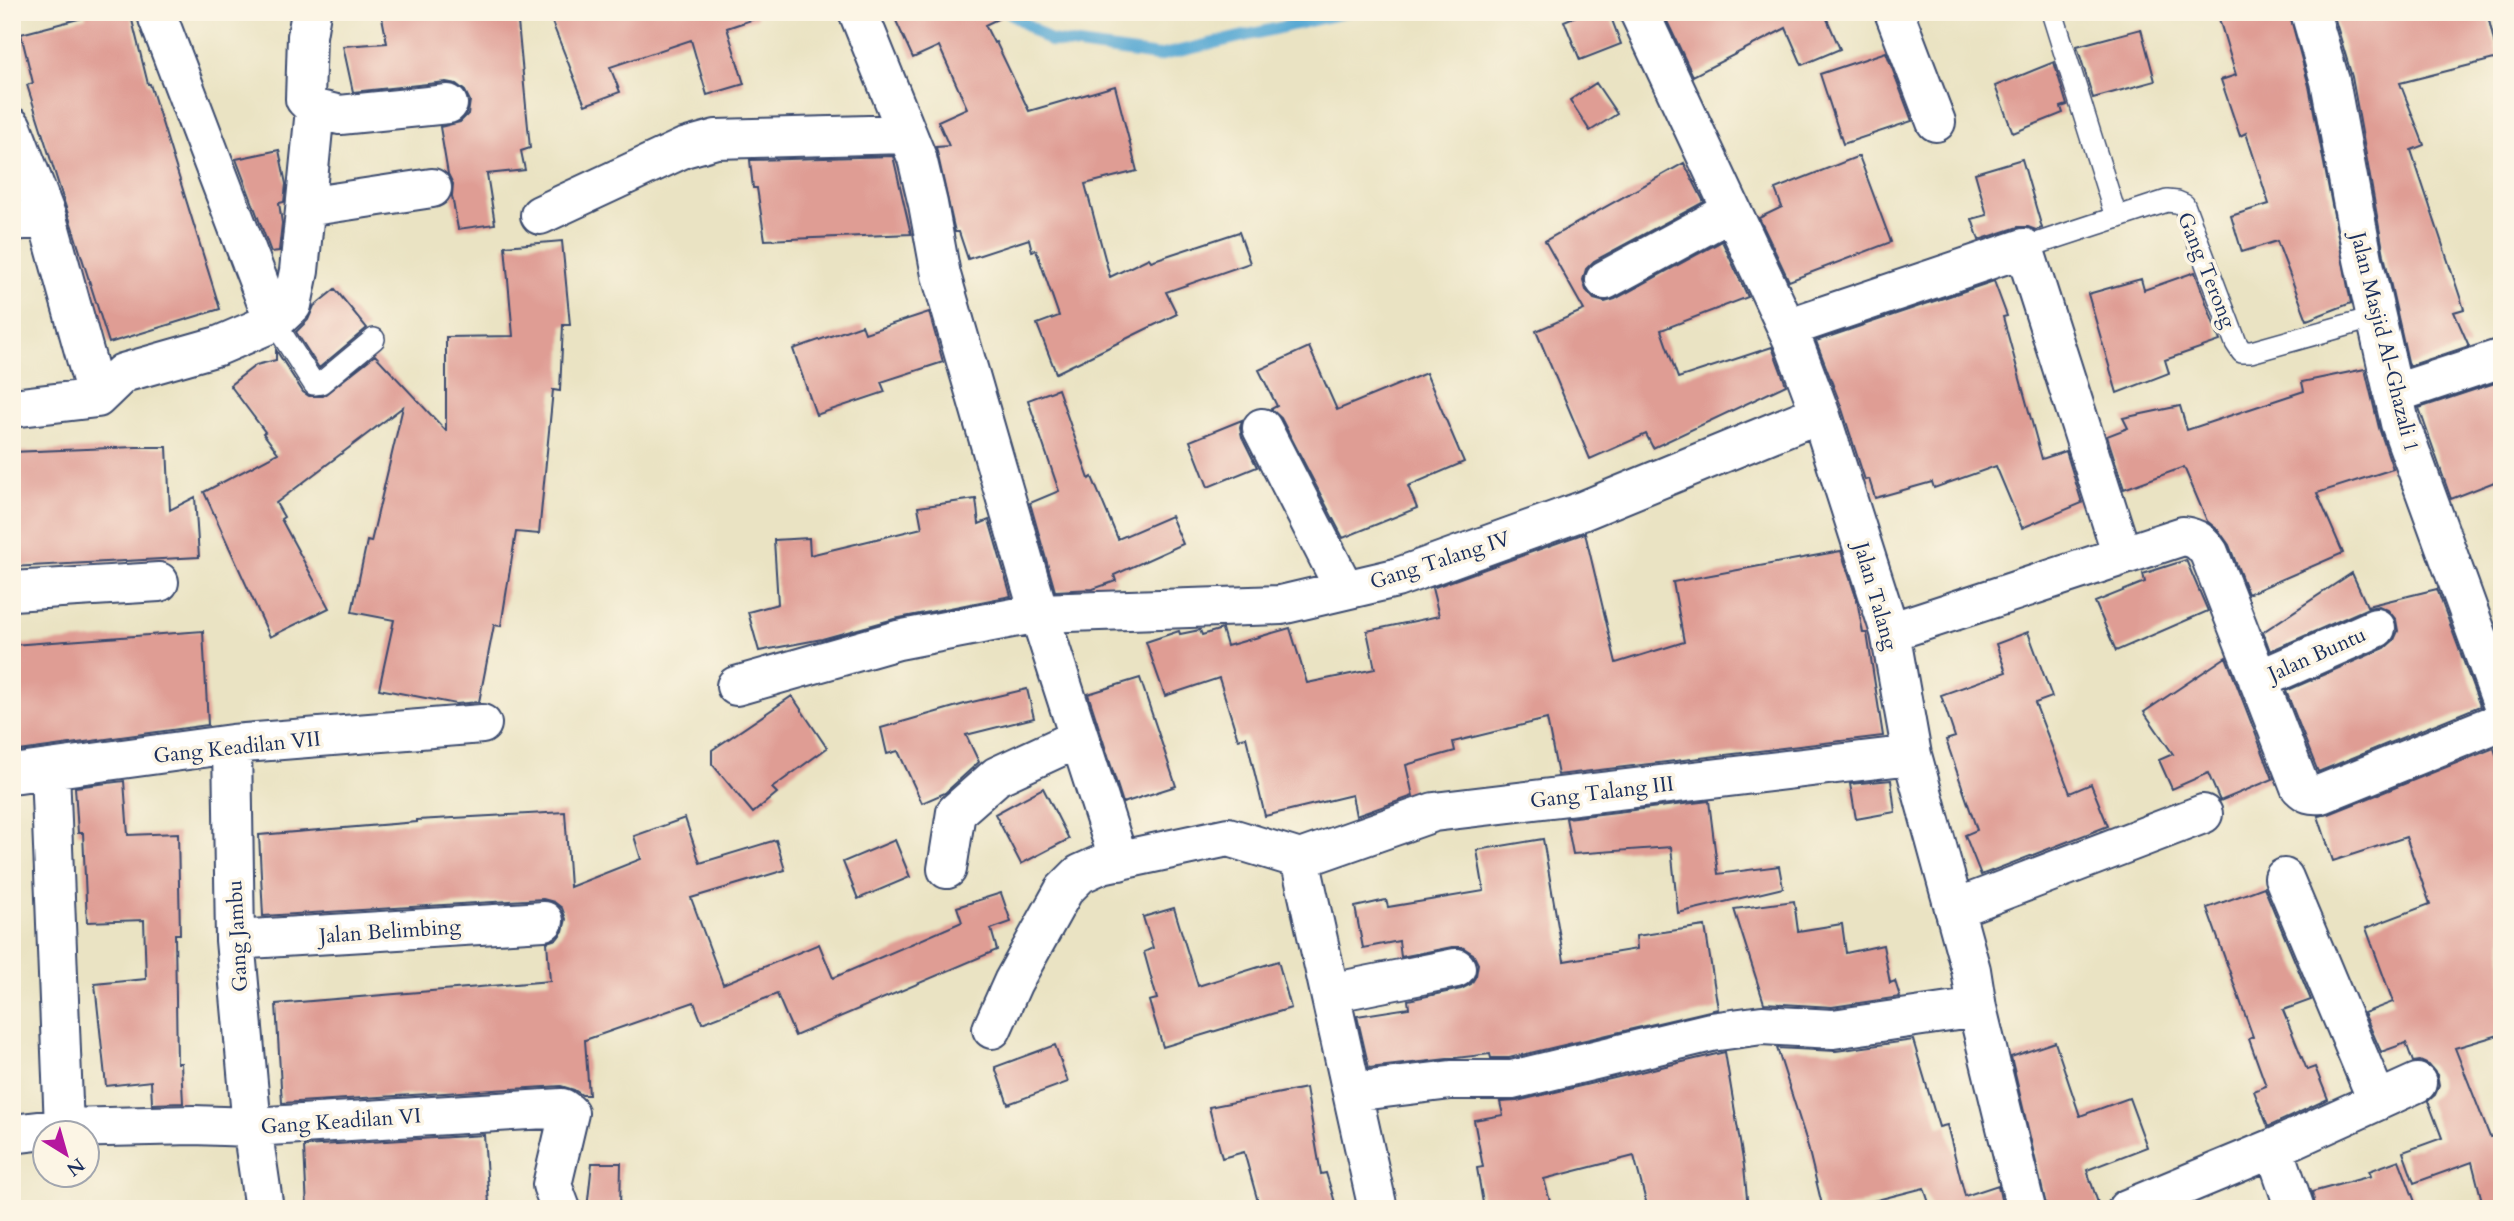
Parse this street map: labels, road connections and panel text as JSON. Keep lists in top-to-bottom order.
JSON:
{
  "streets": {
    "street": [
      "Jalan Masjid Al-Ghazali 1",
      "Gang Talang IV",
      "Jalan Talang",
      "Jalan Buntu",
      "Gang Keadilan VII",
      "Gang Talang III",
      "Jalan Belimbing",
      "Gang Jambu",
      "Gang Keadilan VI"
    ],
    "lane": ["Gang Terong"]
  },
  "crossings": [
    ["Gang Terong", "Jalan Masjid Al-Ghazali 1"],
    ["Gang Talang IV", "Jalan Talang"],
    ["Jalan Talang", "Gang Talang III"],
    ["Gang Keadilan VII", "Gang Jambu"],
    ["Jalan Belimbing", "Gang Jambu"],
    ["Gang Jambu", "Gang Keadilan VI"]
  ],
  "north": "bottom right"
}
